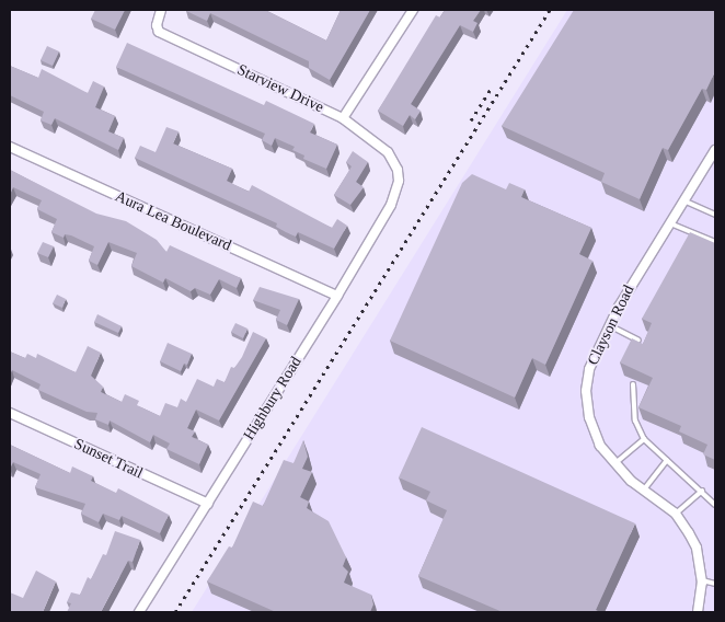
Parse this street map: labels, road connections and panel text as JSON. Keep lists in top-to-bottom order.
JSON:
{
  "streets": {
    "street": [
      "Starview Drive",
      "Aura Lea Boulevard",
      "Clayson Road",
      "Highbury Road",
      "Sunset Trail"
    ]
  },
  "crossings": [
    ["Starview Drive", "Highbury Road"],
    ["Aura Lea Boulevard", "Highbury Road"],
    ["Highbury Road", "Sunset Trail"]
  ]
}
